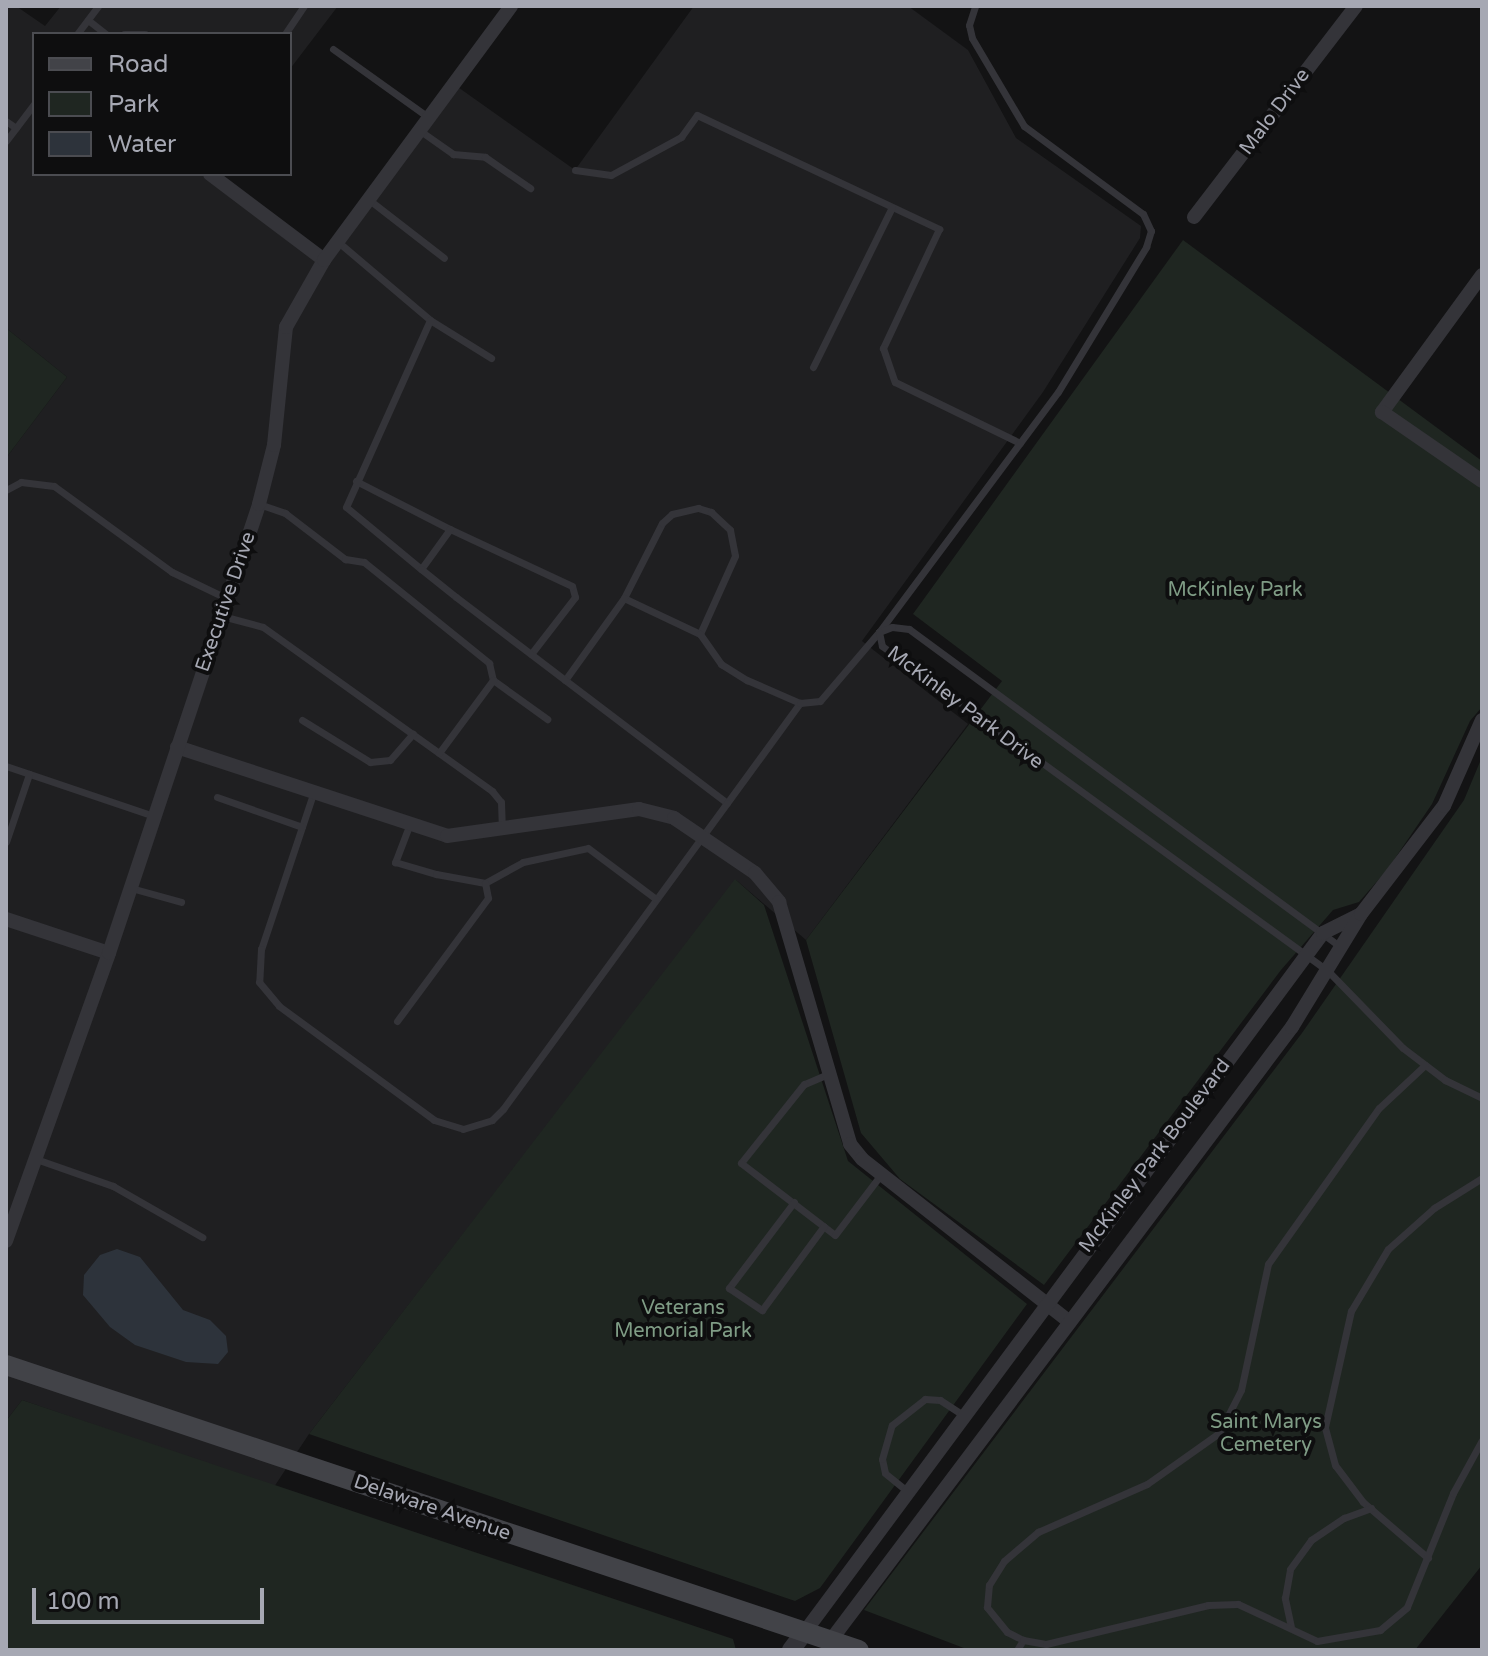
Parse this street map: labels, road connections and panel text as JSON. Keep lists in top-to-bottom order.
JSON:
{
  "streets": {
    "main road": ["Delaware Avenue"],
    "street": ["Malo Drive", "Executive Drive", "McKinley Park Boulevard"],
    "lane": ["McKinley Park Drive"]
  },
  "crossings": [
    ["McKinley Park Drive", "McKinley Park Boulevard"],
    ["McKinley Park Boulevard", "Delaware Avenue"]
  ],
  "parks": ["McKinley Park", "Veterans Memorial Park", "Saint Marys Cemetery"],
  "legend": ["Road", "Park", "Water"],
  "scale_bar": "100 m"
}
